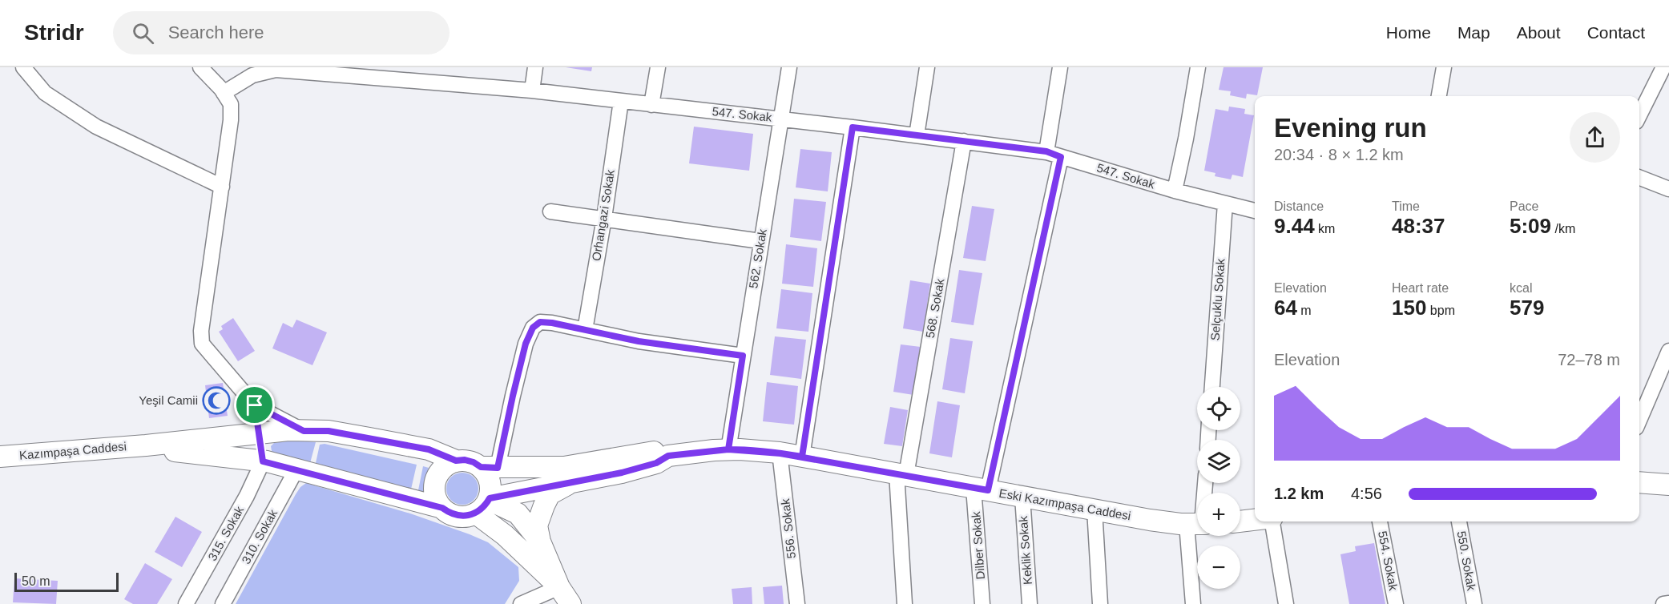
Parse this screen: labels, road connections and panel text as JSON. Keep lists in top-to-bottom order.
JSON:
{
  "streets": {
    "main road": ["Kazımpaşa Caddesi", "Eski Kazımpaşa Caddesi"],
    "street": [
      "547. Sokak",
      "Orhangazi Sokak",
      "562. Sokak",
      "Selçuklu Sokak",
      "568. Sokak",
      "556. Sokak",
      "315. Sokak",
      "310. Sokak",
      "Dilber Sokak",
      "Keklik Sokak",
      "554. Sokak",
      "550. Sokak"
    ]
  },
  "crossings": [
    ["547. Sokak", "Orhangazi Sokak"],
    ["547. Sokak", "562. Sokak"],
    ["547. Sokak", "Selçuklu Sokak"],
    ["547. Sokak", "568. Sokak"],
    ["547. Sokak", "Dilber Sokak"],
    ["562. Sokak", "Eski Kazımpaşa Caddesi"],
    ["568. Sokak", "Eski Kazımpaşa Caddesi"],
    ["Kazımpaşa Caddesi", "Eski Kazımpaşa Caddesi"],
    ["Kazımpaşa Caddesi", "315. Sokak"],
    ["Kazımpaşa Caddesi", "310. Sokak"],
    ["Eski Kazımpaşa Caddesi", "556. Sokak"],
    ["Eski Kazımpaşa Caddesi", "Dilber Sokak"],
    ["Eski Kazımpaşa Caddesi", "Keklik Sokak"]
  ],
  "places": {
    "mosque": ["Yeşil Camii"]
  },
  "scale_bar": "50 m",
  "page": {
    "header": "Stridr",
    "search": "Search here",
    "nav": [
      "Home",
      "Map",
      "About",
      "Contact"
    ],
    "heading": ["Evening run", "20:34 · 8 × 1.2 km"],
    "stats": [
      ["Distance", "9.44 km"],
      ["Time", "48:37"],
      ["Pace", "5:09 /km"],
      ["Elevation", "64 m"],
      ["Heart rate", "150 bpm"],
      ["kcal", "579"]
    ],
    "chart": ["Elevation", "72–78 m"],
    "map_buttons": ["+", "−"],
    "list": [
      {
        "name": "1.2 km",
        "note": "4:56"
      }
    ],
    "scale": "50 m"
  }
}
